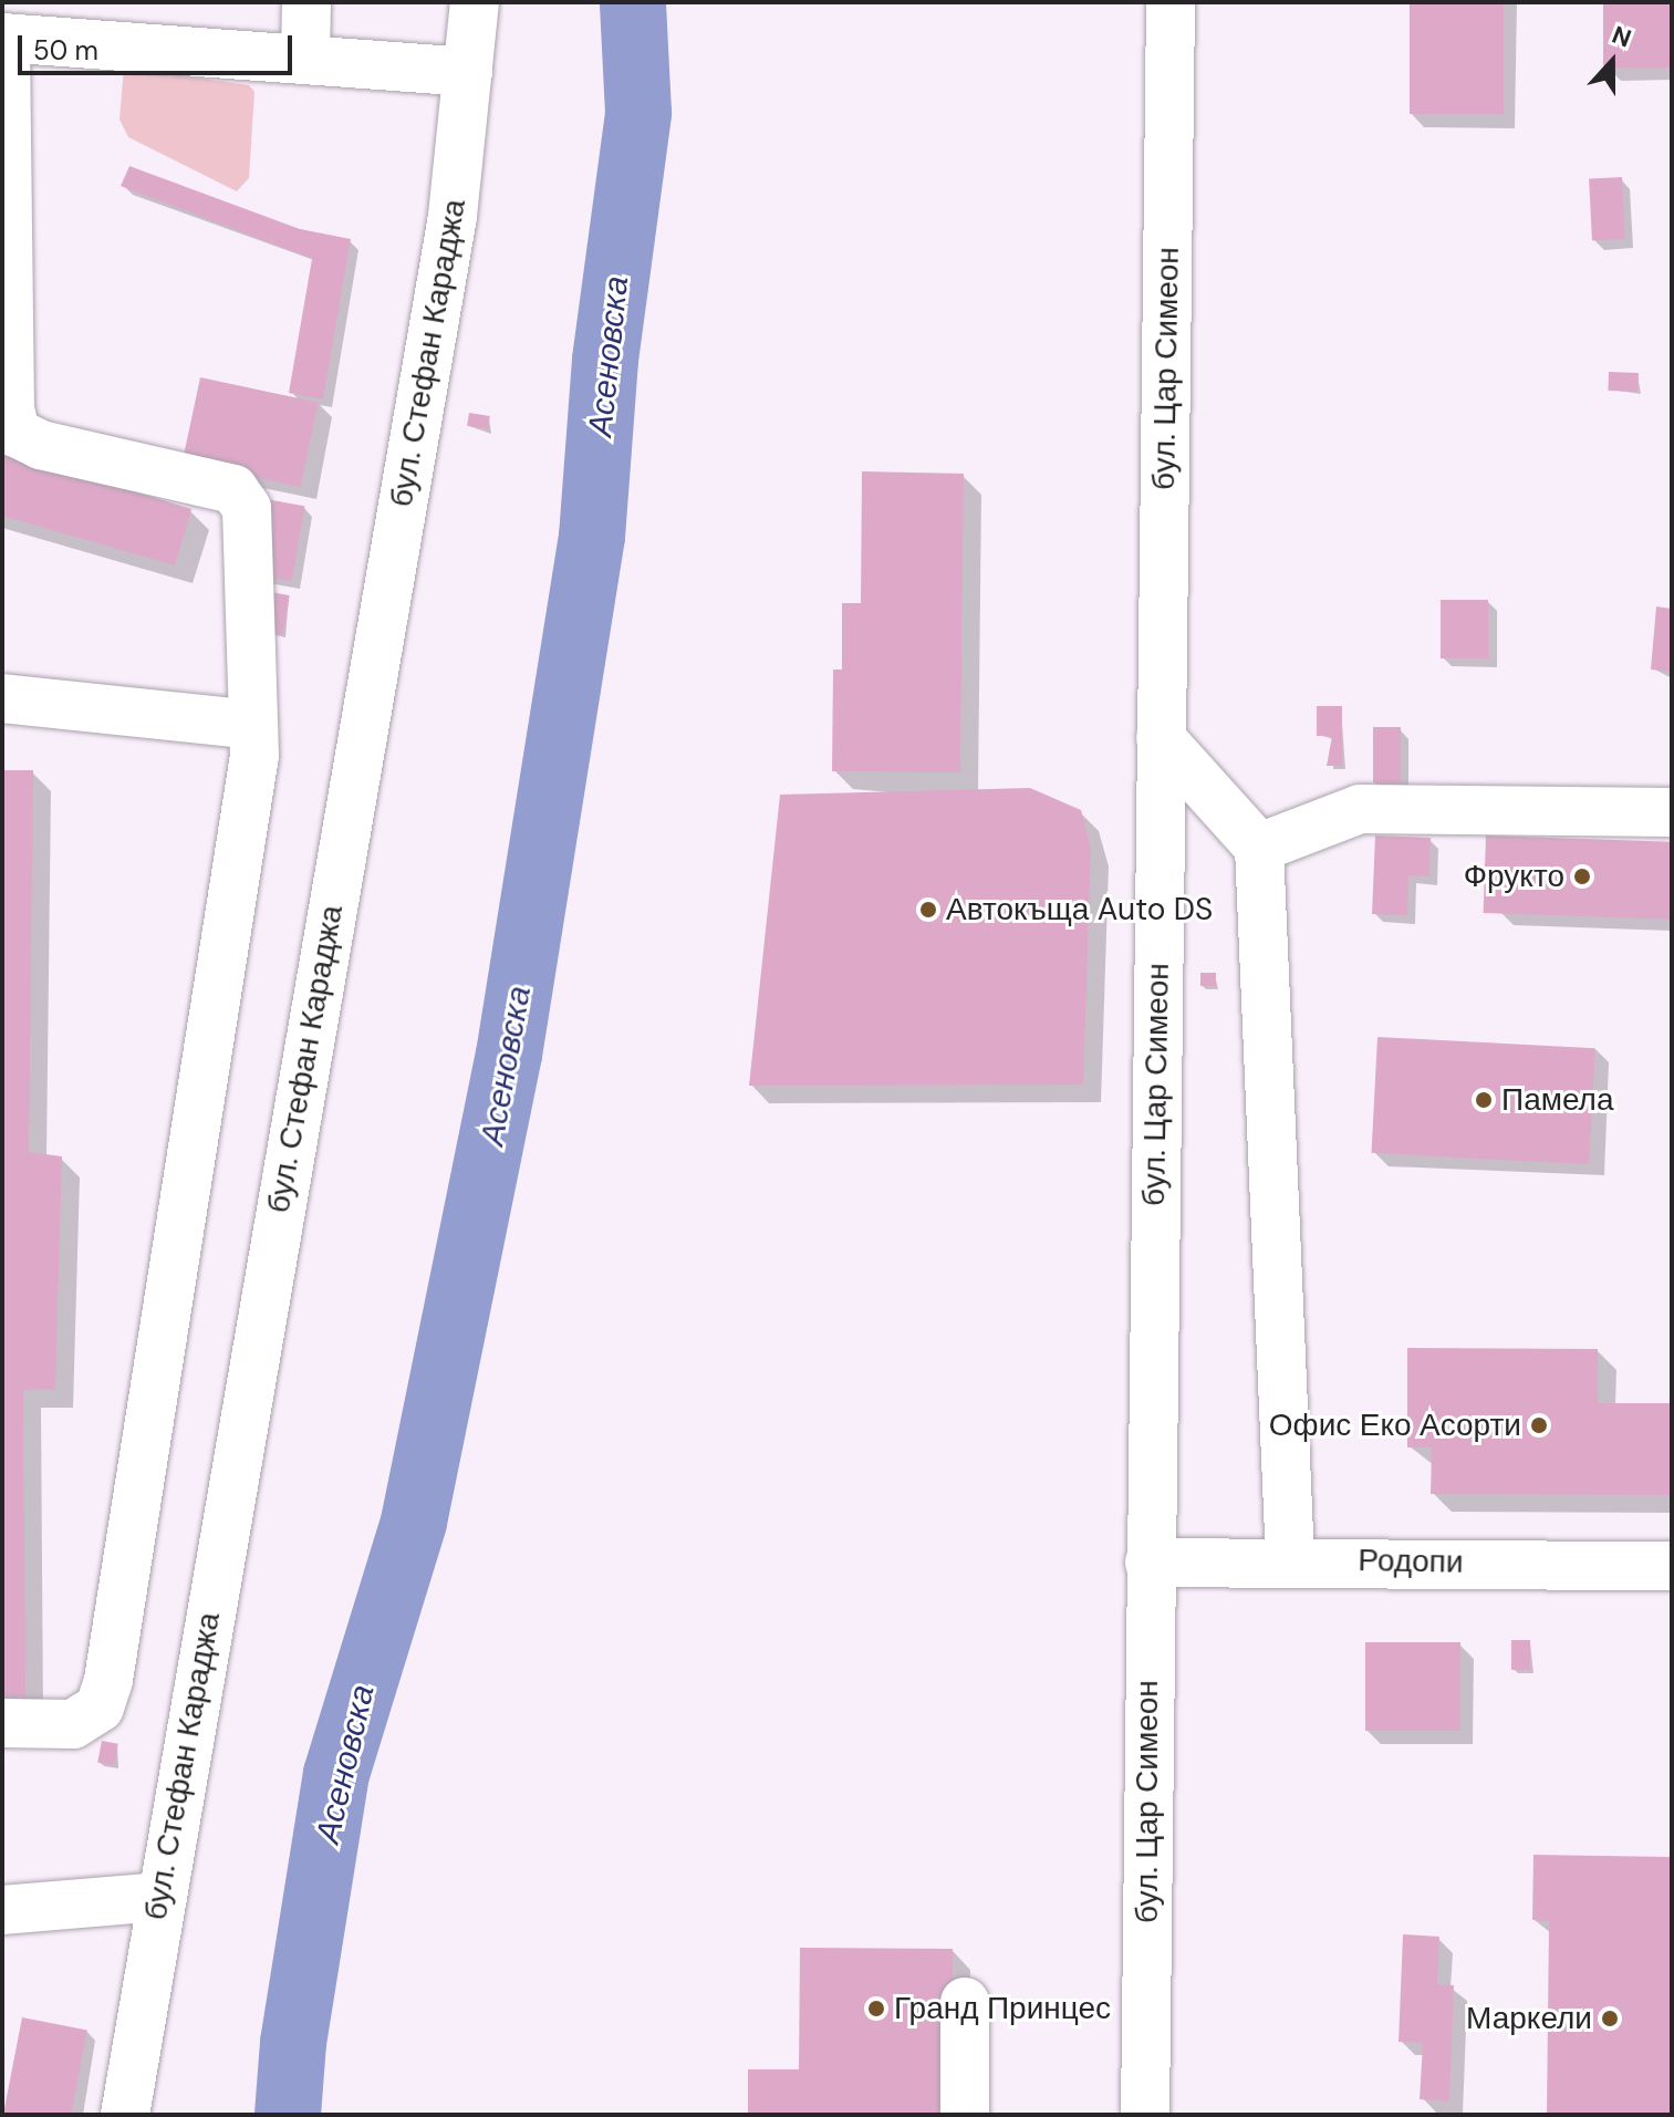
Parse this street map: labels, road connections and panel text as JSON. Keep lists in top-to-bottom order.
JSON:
{
  "streets": {
    "main road": ["бул. Стефан Караджа", "бул. Цар Симеон", "Родопи"]
  },
  "crossings": [
    ["бул. Цар Симеон", "Родопи"]
  ],
  "water": ["Асеновска"],
  "places": [
    "Фрукто",
    "Автокъща Auto DS",
    "Памела",
    "Офис Еко Асорти",
    "Гранд Принцес",
    "Маркели"
  ],
  "scale_bar": "50 m",
  "north": "top"
}
